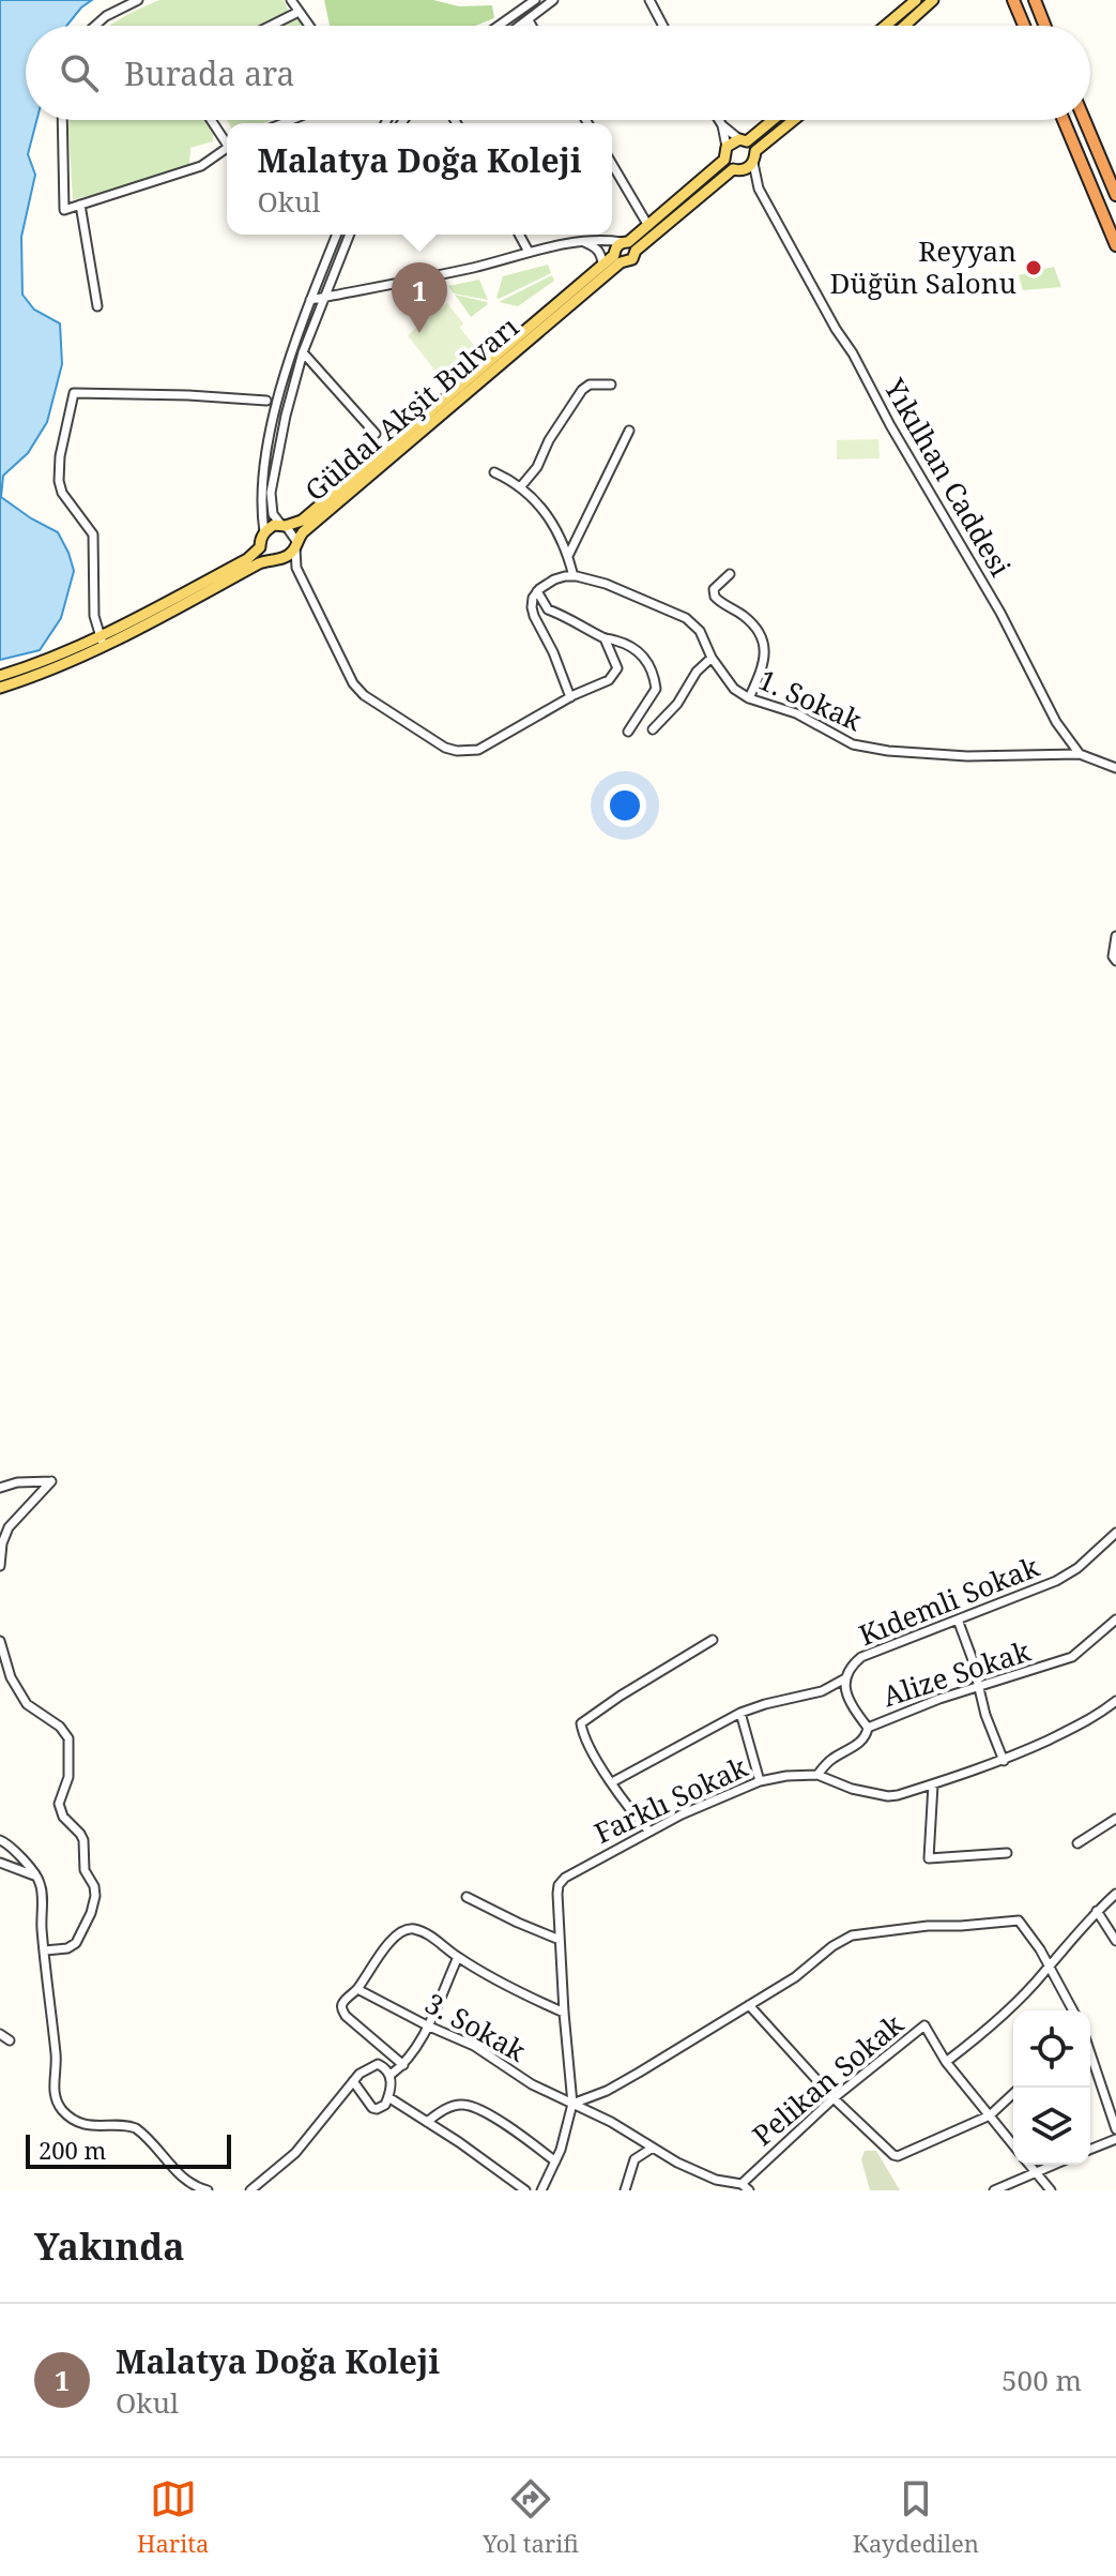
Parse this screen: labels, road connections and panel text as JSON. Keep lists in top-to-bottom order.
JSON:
{
  "streets": {
    "main road": ["Güldal Akşit Bulvarı"],
    "street": [
      "Yıkılhan Caddesi",
      "1. Sokak",
      "Kıdemli Sokak",
      "Alize Sokak",
      "Farklı Sokak",
      "3. Sokak",
      "Pelikan Sokak"
    ]
  },
  "crossings": [
    ["Güldal Akşit Bulvarı", "Yıkılhan Caddesi"],
    ["Yıkılhan Caddesi", "1. Sokak"],
    ["Kıdemli Sokak", "Alize Sokak"],
    ["Alize Sokak", "Farklı Sokak"],
    ["3. Sokak", "Pelikan Sokak"]
  ],
  "places": ["Reyyan Düğün Salonu"],
  "scale_bar": "200 m",
  "page": {
    "search": "Burada ara",
    "popup": ["Malatya Doğa Koleji", "Okul"],
    "pins": "1",
    "scale": "200 m",
    "heading": "Yakında",
    "list": [
      {
        "mark": "1",
        "name": "Malatya Doğa Koleji",
        "note": "Okul",
        "value": "500 m"
      }
    ],
    "nav": ["Harita", "Yol tarifi", "Kaydedilen"]
  }
}
